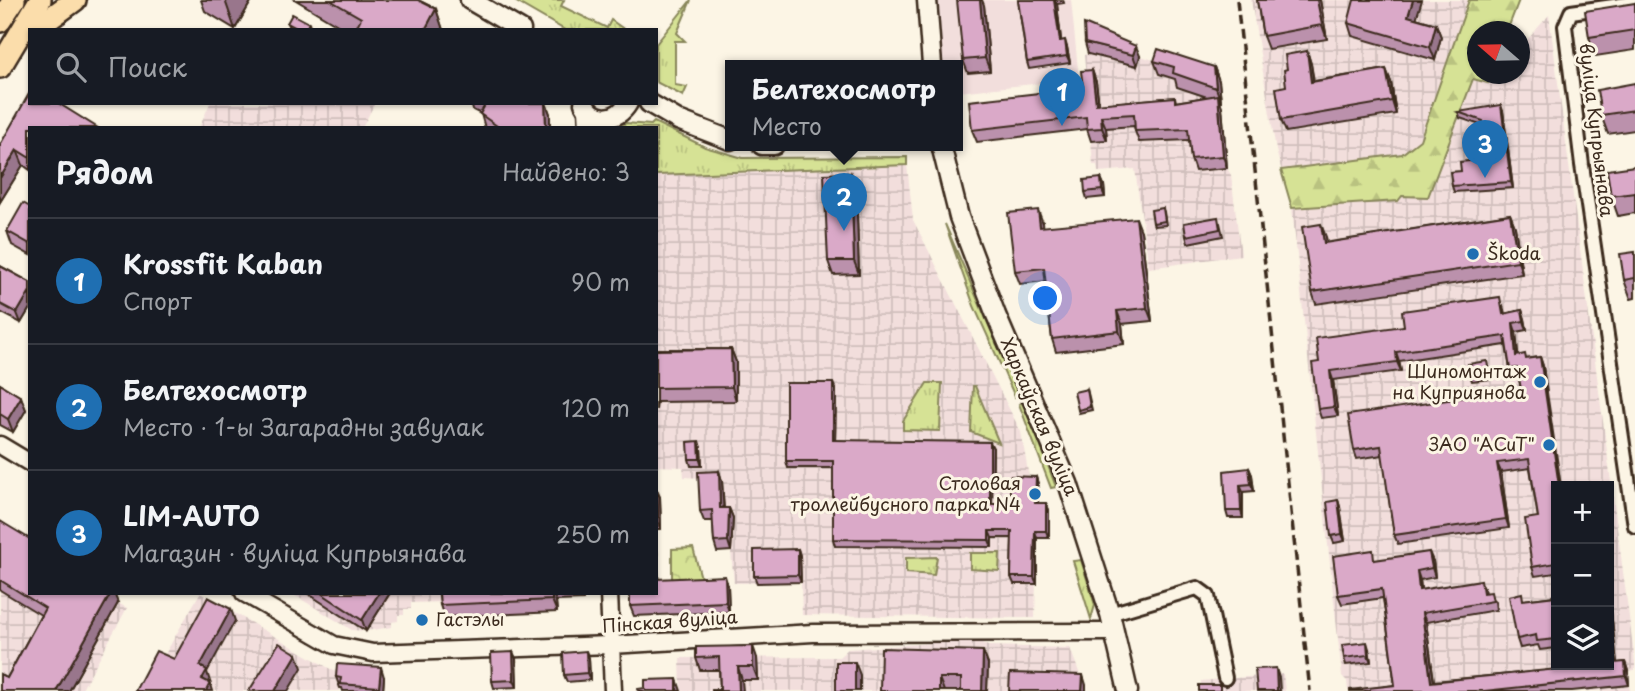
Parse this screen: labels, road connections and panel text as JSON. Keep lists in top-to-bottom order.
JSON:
{
  "streets": {
    "main road": ["Харкаўская вуліца"],
    "street": ["вуліца Купрыянава", "Пінская вуліца"]
  },
  "crossings": [
    ["Харкаўская вуліца", "Пінская вуліца"]
  ],
  "places": [
    "Škoda",
    "Шиномонтаж на Куприянова",
    "ЗАО \"АСиТ\"",
    "Столовая троллейбусного парка N4",
    "Гастэлы"
  ],
  "north": "left",
  "page": {
    "search": "Поиск",
    "popup": ["Белтехосмотр", "Место"],
    "pins": ["1", "3", "2"],
    "heading": ["Рядом", "Найдено: 3"],
    "list": [
      {
        "mark": "1",
        "name": "Krossfit Kaban",
        "note": "Спорт",
        "value": "90 m"
      },
      {
        "mark": "2",
        "name": "Белтехосмотр",
        "note": "Место · 1-ы Загарадны завулак",
        "value": "120 m"
      },
      {
        "mark": "3",
        "name": "LIM-AUTO",
        "note": "Магазин · вуліца Купрыянава",
        "value": "250 m"
      }
    ],
    "map_buttons": ["+", "−"]
  }
}
